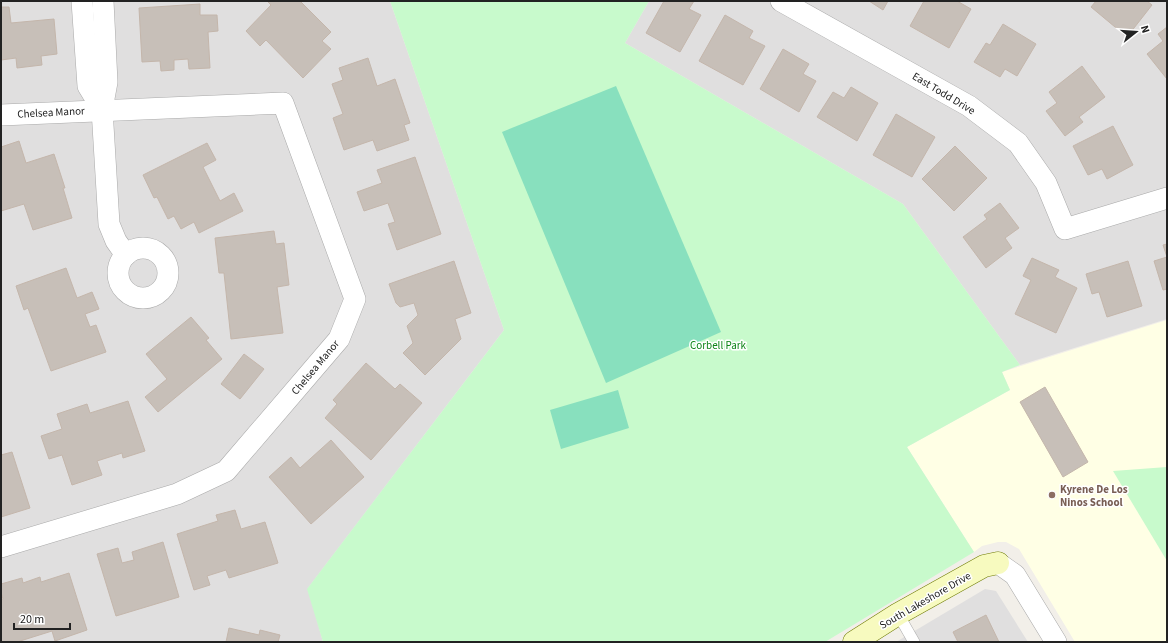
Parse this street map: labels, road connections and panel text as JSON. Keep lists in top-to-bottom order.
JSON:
{
  "streets": {
    "street": ["East Todd Drive", "Chelsea Manor", "South Lakeshore Drive"]
  },
  "parks": ["Corbell Park"],
  "places": ["Kyrene De Los Ninos School"],
  "scale_bar": "20 m",
  "north": "right"
}
